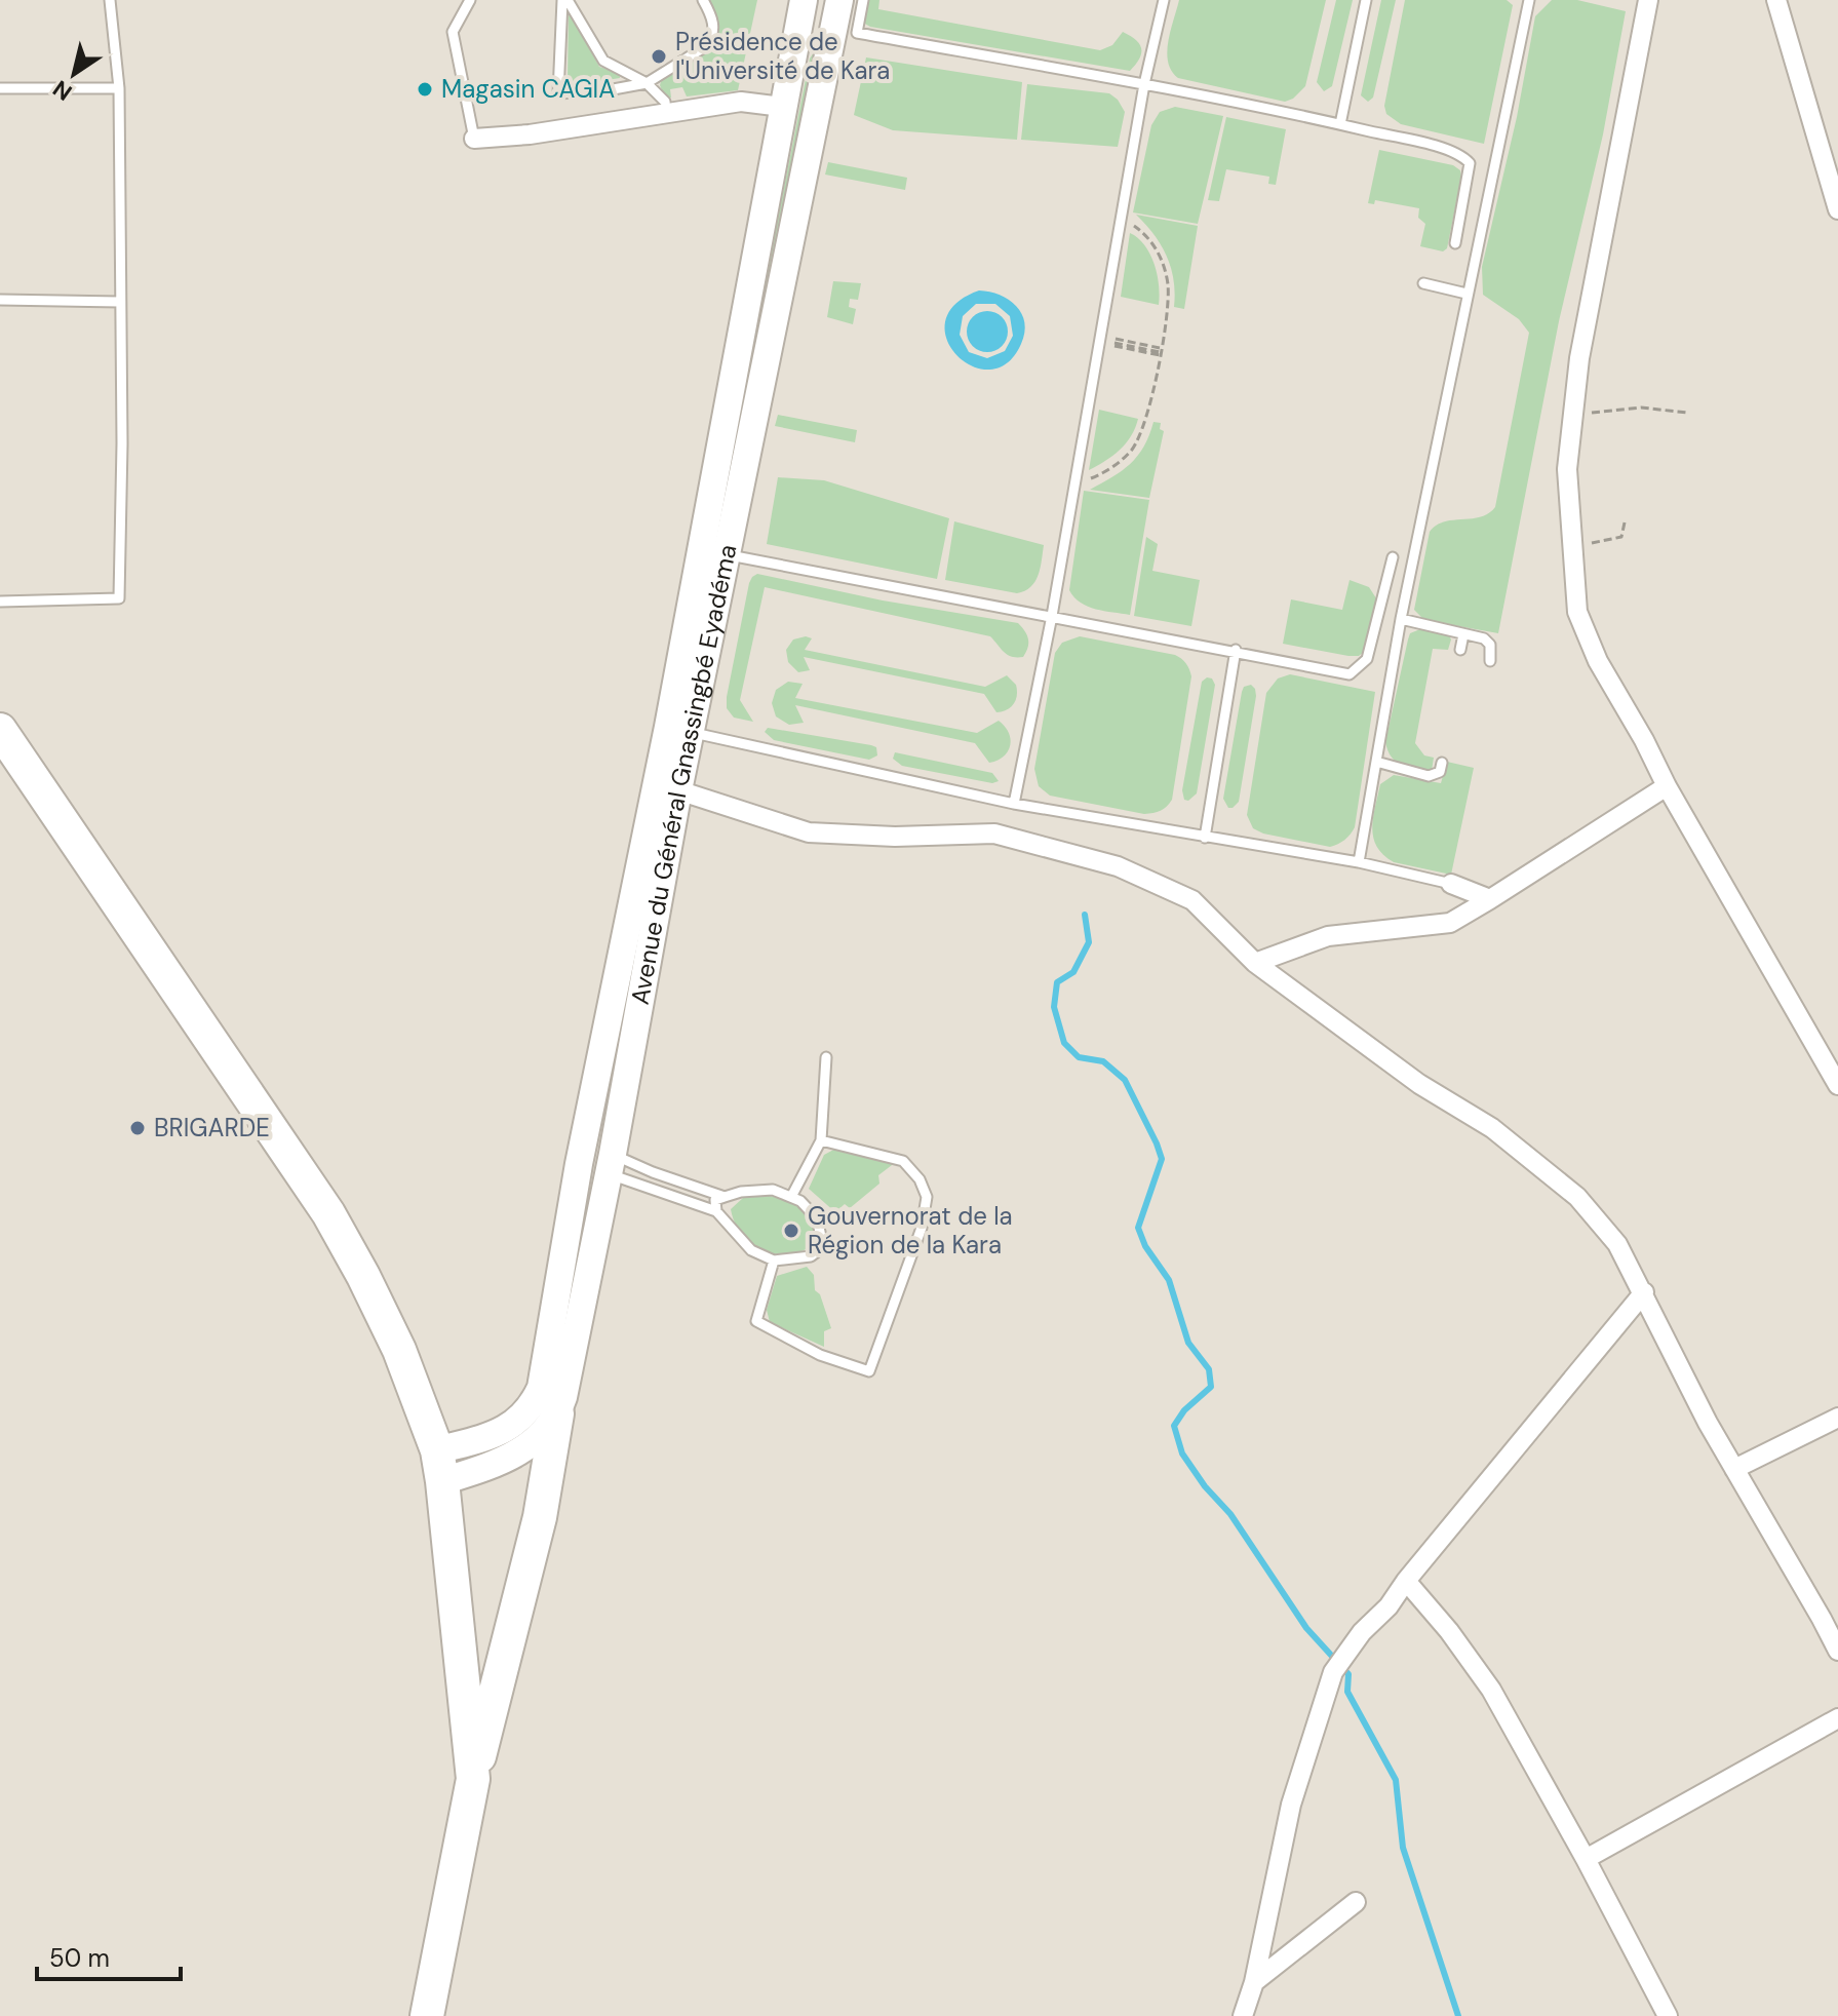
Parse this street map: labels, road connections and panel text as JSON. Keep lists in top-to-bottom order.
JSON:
{
  "streets": {
    "main road": ["Avenue du Général Gnassingbé Eyadéma"]
  },
  "places": [
    "Présidence de l'Université de Kara",
    "Magasin CAGIA",
    "BRIGARDE",
    "Gouvernorat de la Région de la Kara"
  ],
  "scale_bar": "50 m",
  "north": "bottom left"
}
